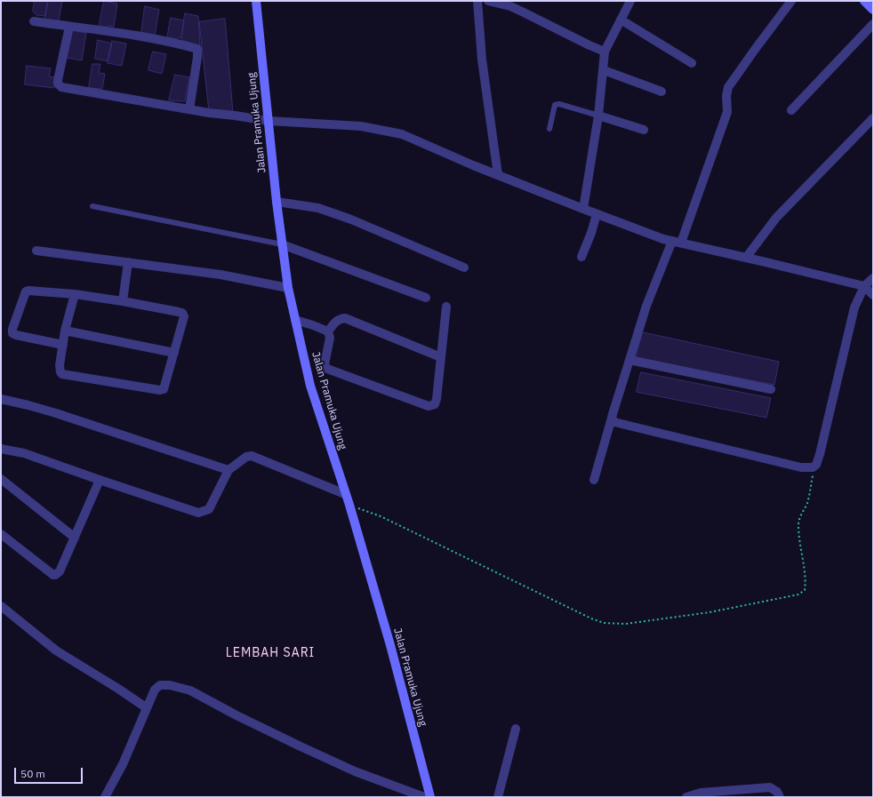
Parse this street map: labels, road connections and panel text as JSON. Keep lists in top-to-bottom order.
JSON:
{
  "streets": {
    "street": ["Jalan Pramuka Ujung"]
  },
  "districts": ["LEMBAH SARI"],
  "scale_bar": "50 m"
}
